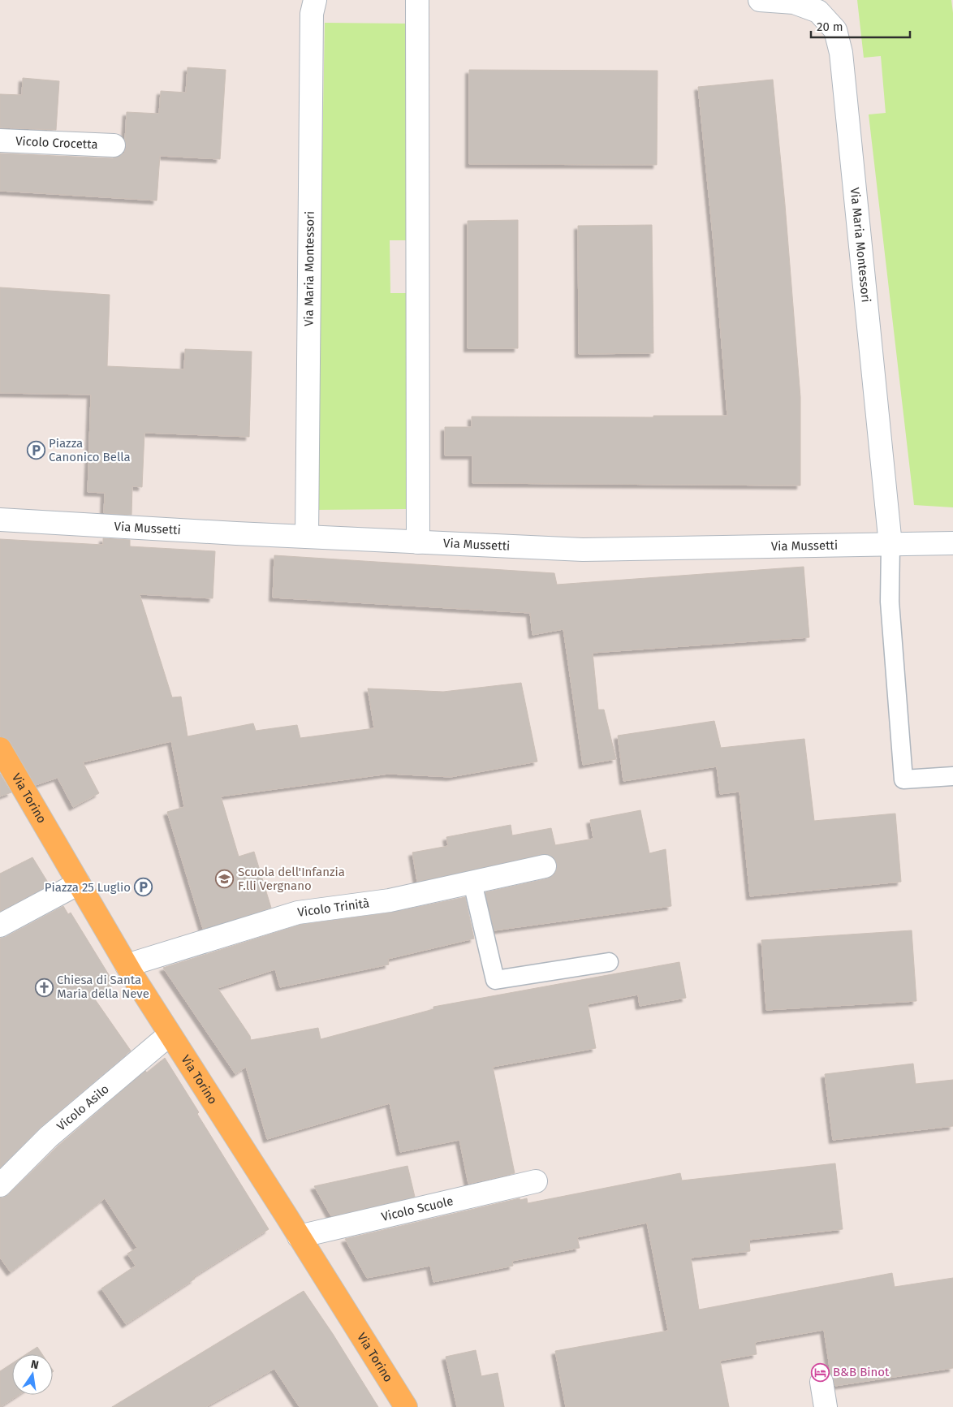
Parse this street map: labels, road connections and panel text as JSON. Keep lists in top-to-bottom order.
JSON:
{
  "streets": {
    "main road": ["Via Torino"],
    "street": [
      "Vicolo Crocetta",
      "Via Maria Montessori",
      "Via Mussetti",
      "Vicolo Trinità",
      "Vicolo Asilo",
      "Vicolo Scuole"
    ]
  },
  "crossings": [
    ["Via Maria Montessori", "Via Mussetti"],
    ["Via Torino", "Vicolo Trinità"],
    ["Via Torino", "Vicolo Asilo"],
    ["Via Torino", "Vicolo Scuole"]
  ],
  "places": {
    "parking": ["Piazza Canonico Bella", "Piazza 25 Luglio"],
    "school or university": ["Scuola dell'Infanzia F.lli Vergnano"],
    "church": ["Chiesa di Santa Maria della Neve"],
    "hotel": ["B&B Binot"]
  },
  "scale_bar": "20 m",
  "north": "top"
}
